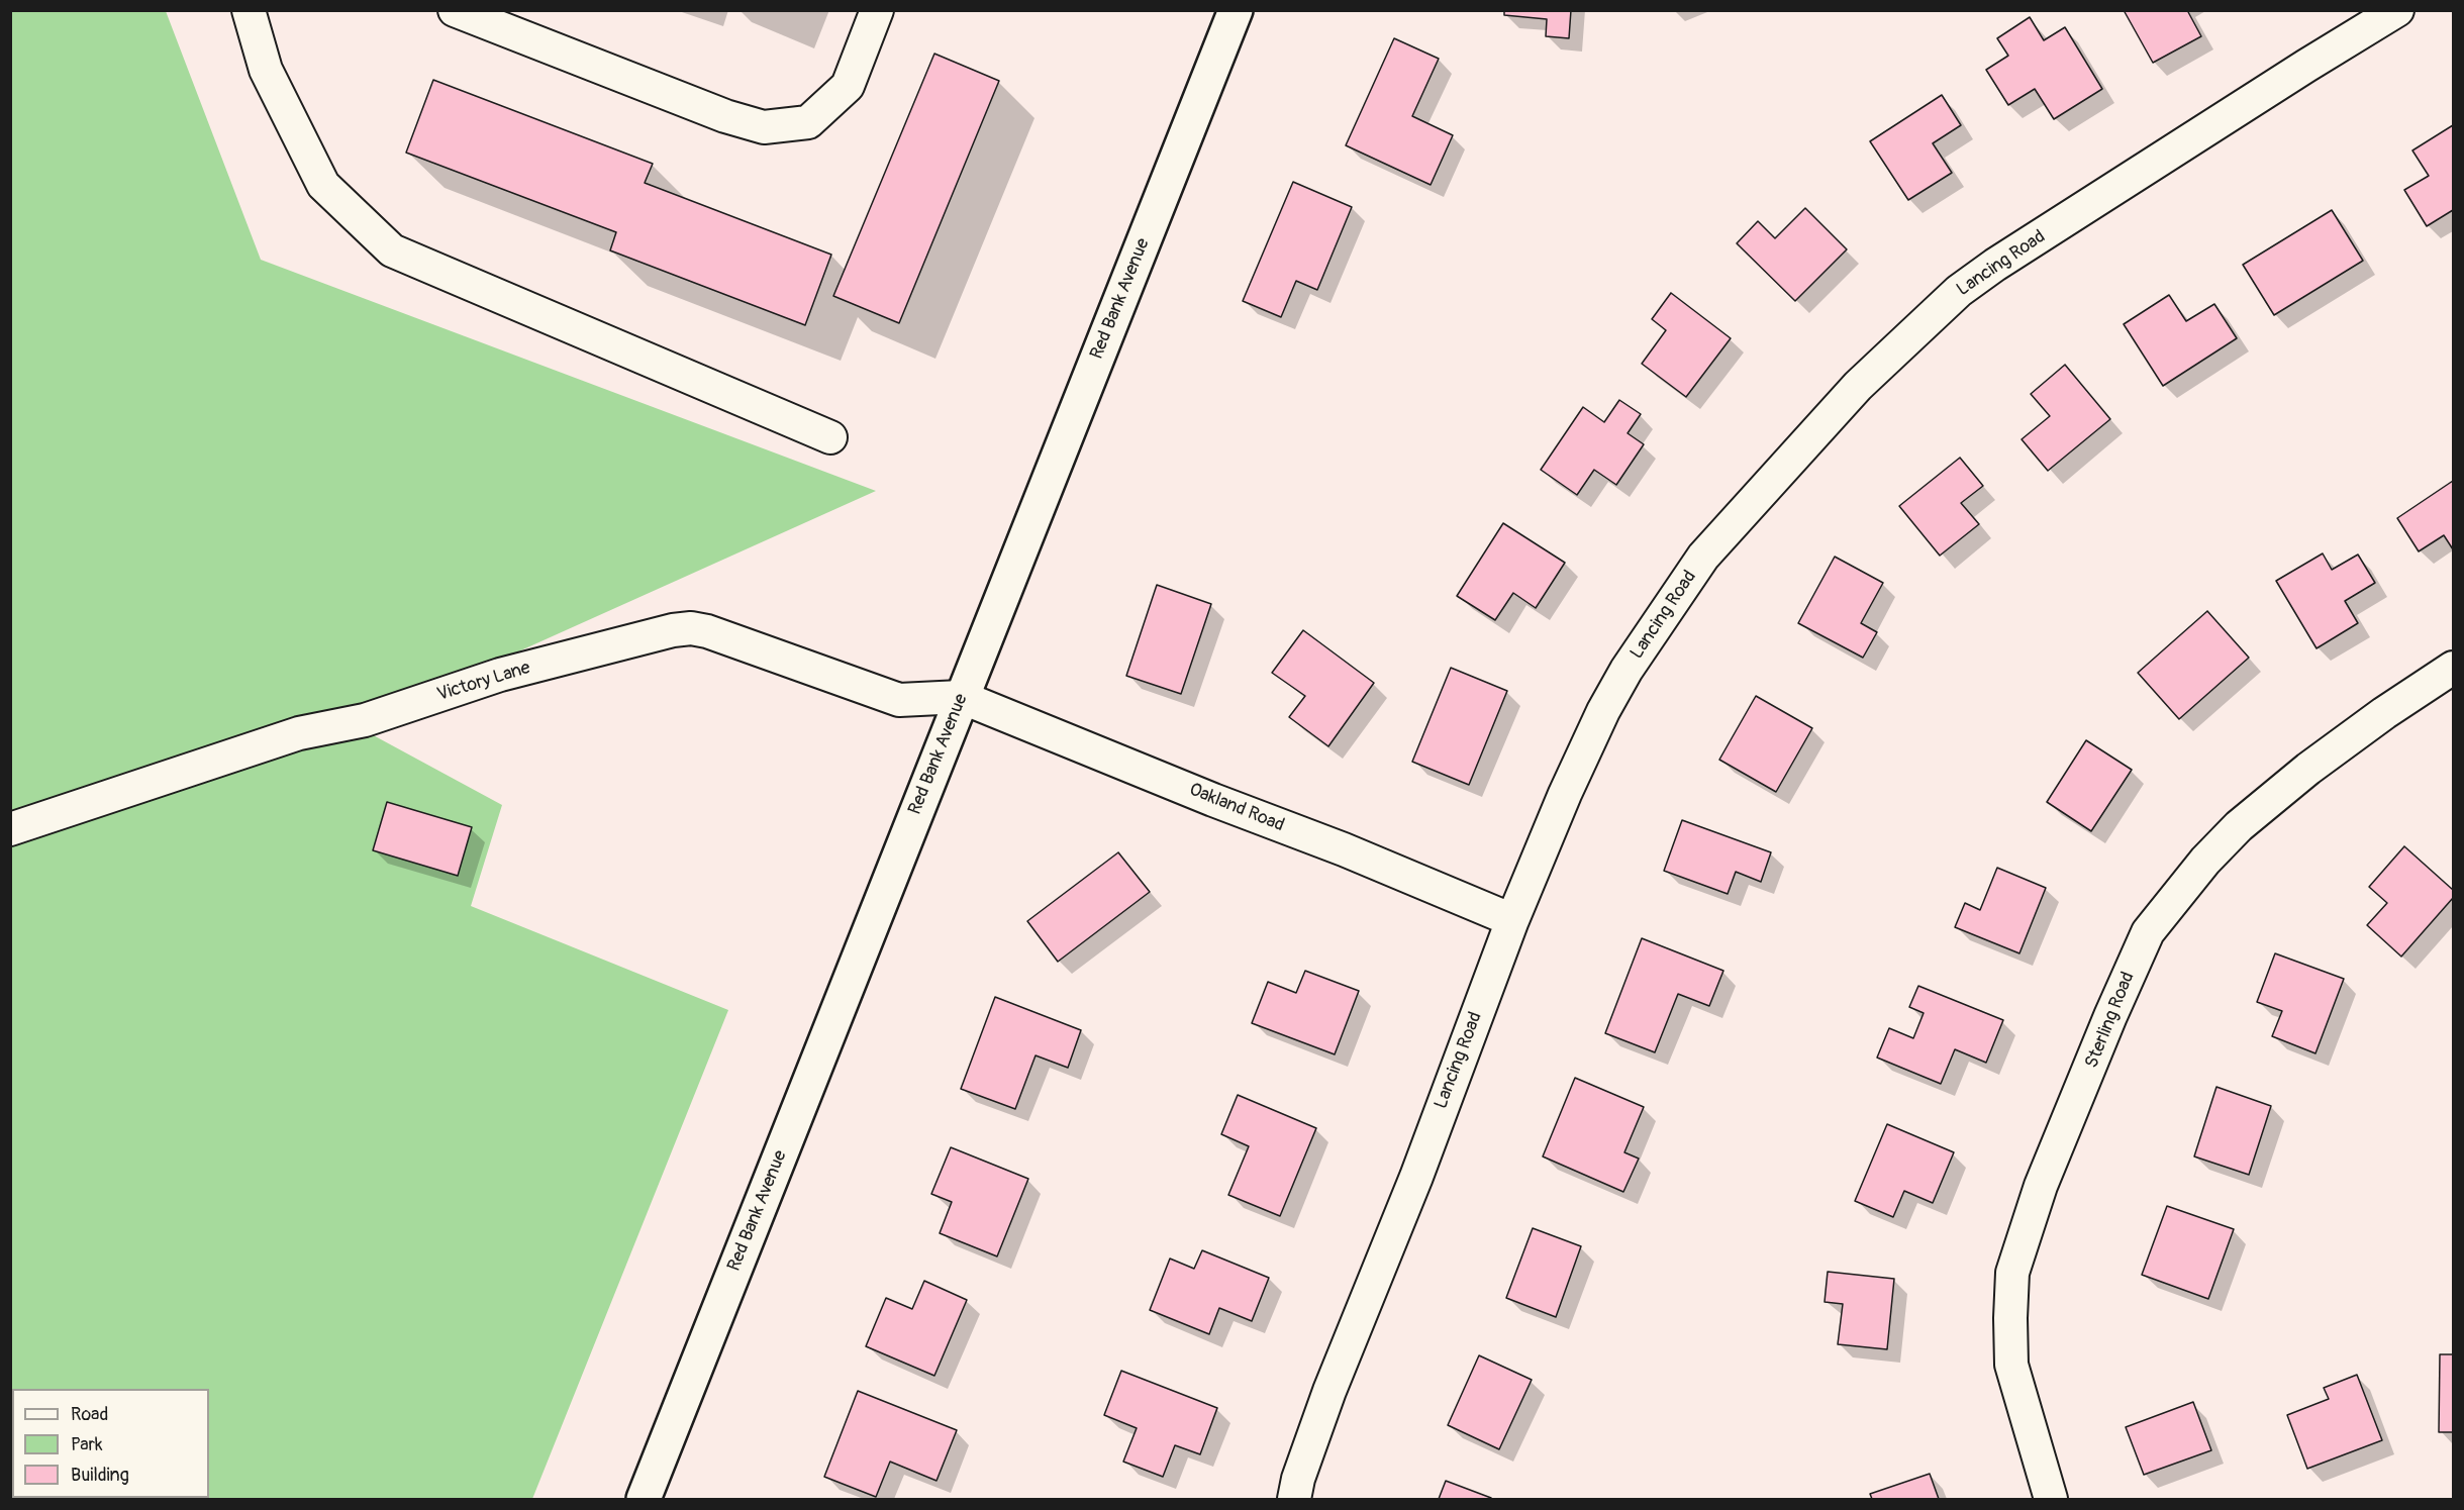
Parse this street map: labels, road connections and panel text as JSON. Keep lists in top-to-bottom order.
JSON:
{
  "streets": {
    "street": [
      "Lancing Road",
      "Red Bank Avenue",
      "Victory Lane",
      "Oakland Road",
      "Sterling Road"
    ]
  },
  "crossings": [
    ["Lancing Road", "Oakland Road"],
    ["Red Bank Avenue", "Victory Lane"],
    ["Red Bank Avenue", "Oakland Road"],
    ["Victory Lane", "Oakland Road"]
  ],
  "legend": ["Road", "Park", "Building"]
}
